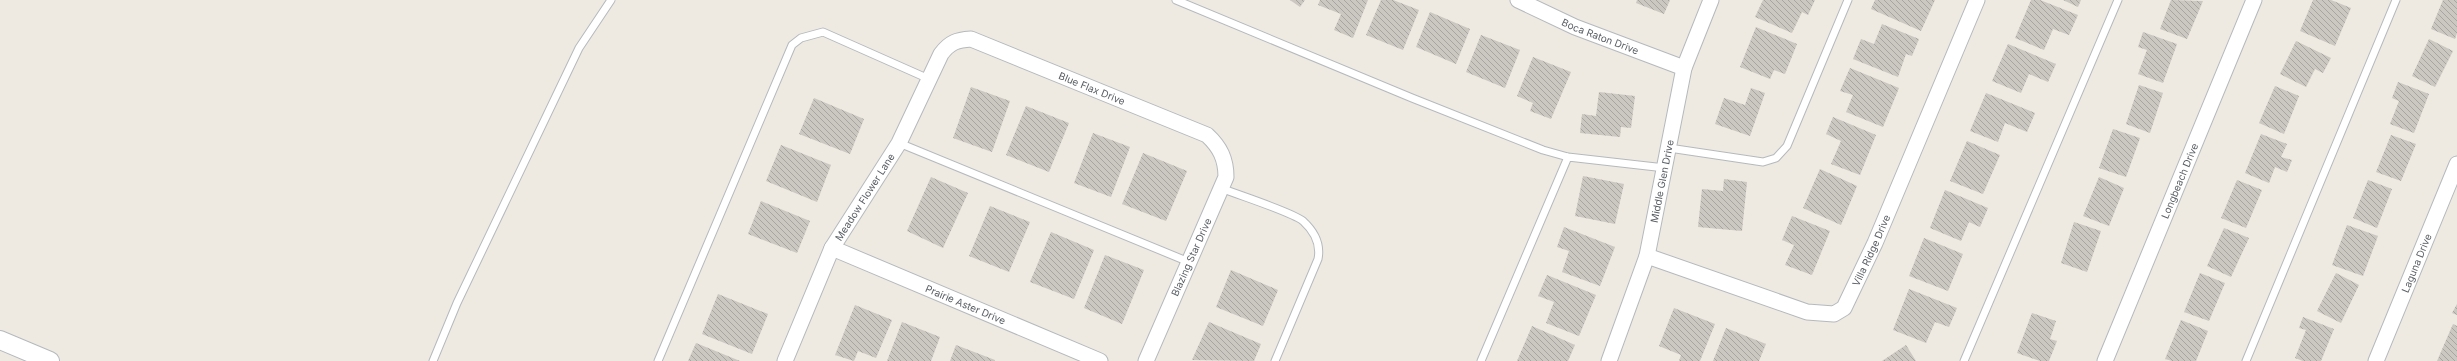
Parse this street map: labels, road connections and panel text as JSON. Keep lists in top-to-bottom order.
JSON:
{
  "streets": {
    "street": [
      "Boca Raton Drive",
      "Blue Flax Drive",
      "Longbeach Drive",
      "Middle Glen Drive",
      "Meadow Flower Lane",
      "Villa Ridge Drive",
      "Blazing Star Drive",
      "Laguna Drive",
      "Prairie Aster Drive"
    ]
  },
  "crossings": [
    ["Boca Raton Drive", "Middle Glen Drive"],
    ["Blue Flax Drive", "Meadow Flower Lane"],
    ["Blue Flax Drive", "Blazing Star Drive"],
    ["Middle Glen Drive", "Villa Ridge Drive"],
    ["Meadow Flower Lane", "Prairie Aster Drive"]
  ]
}
